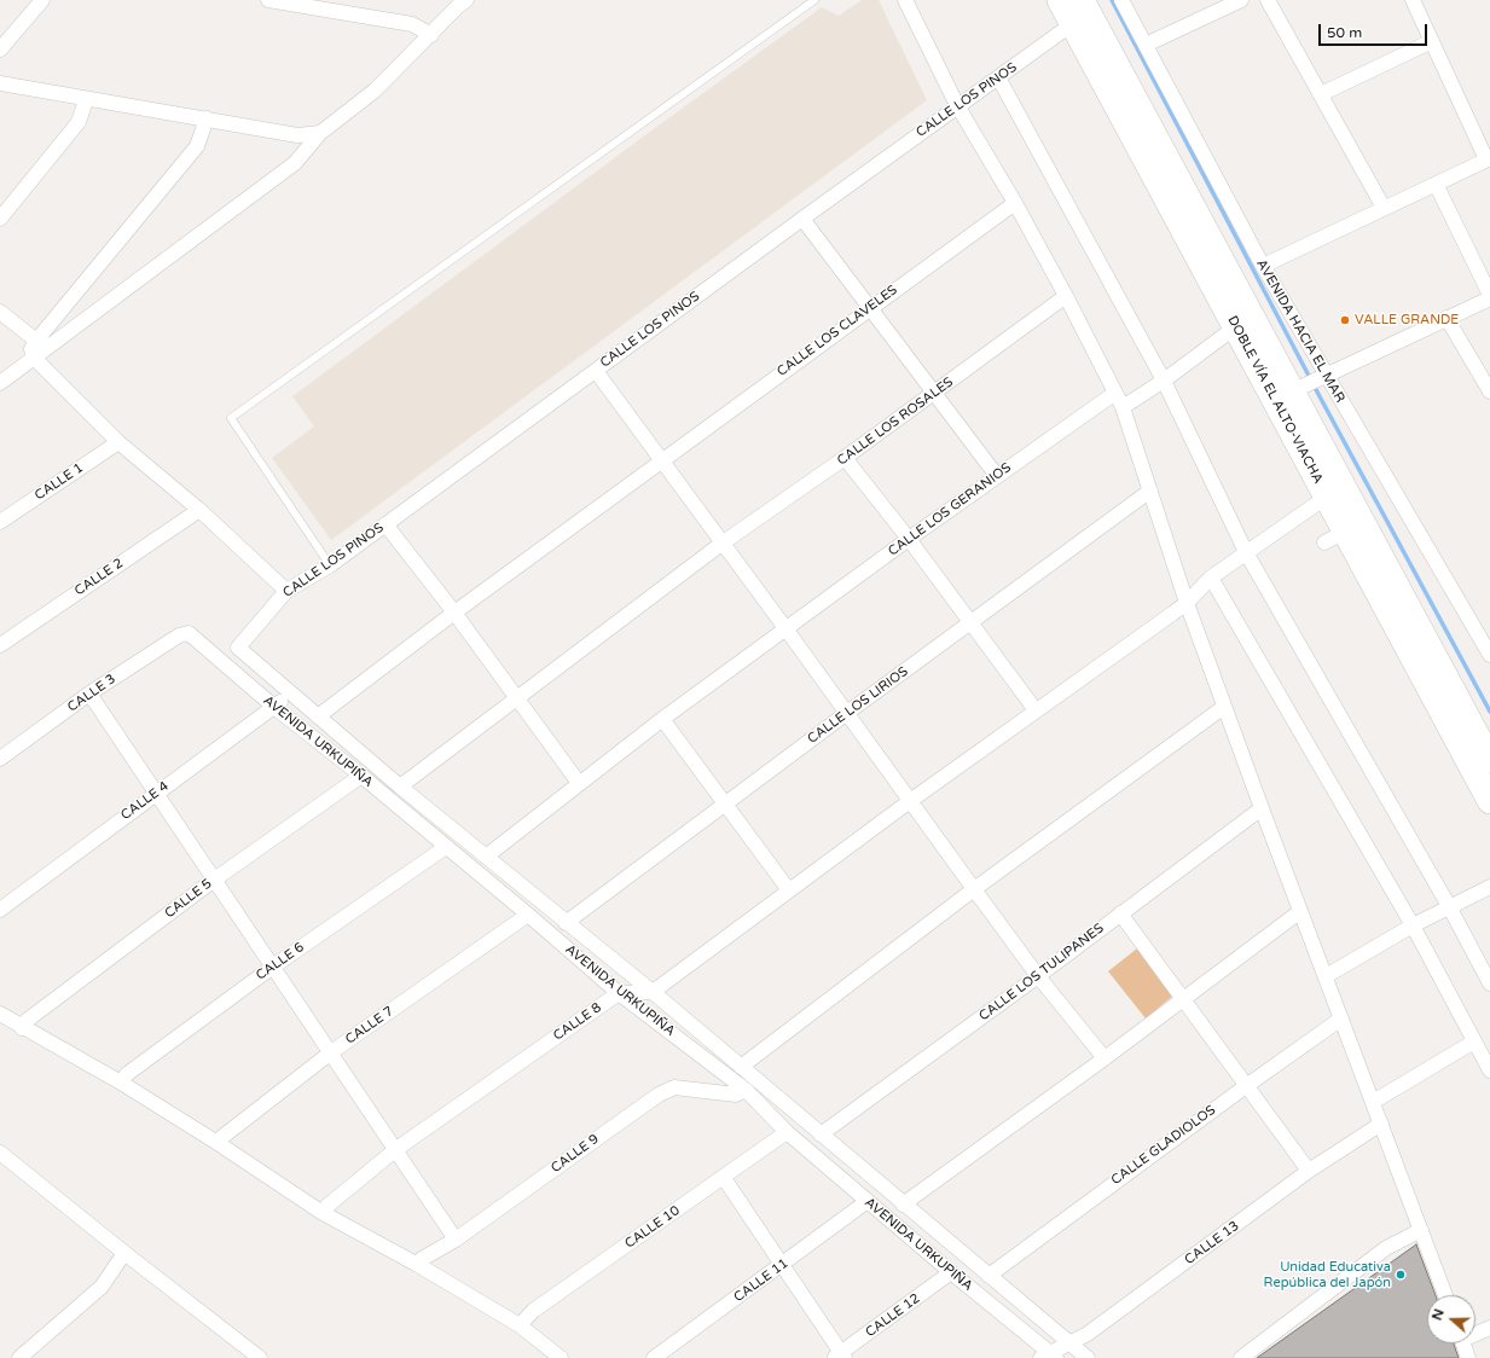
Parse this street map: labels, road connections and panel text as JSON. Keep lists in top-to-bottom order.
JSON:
{
  "streets": {
    "highway": ["DOBLE VÍA EL ALTO-VIACHA"],
    "street": [
      "CALLE LOS PINOS",
      "CALLE LOS CLAVELES",
      "AVENIDA HACIA EL MAR",
      "CALLE LOS ROSALES",
      "CALLE 1",
      "CALLE LOS GERANIOS",
      "CALLE 2",
      "CALLE 3",
      "CALLE LOS LIRIOS",
      "AVENIDA URKUPIÑA",
      "CALLE 4",
      "CALLE 5",
      "CALLE 6",
      "CALLE LOS TULIPANES",
      "CALLE 8",
      "CALLE 7",
      "CALLE GLADIOLOS",
      "CALLE 9",
      "CALLE 10",
      "CALLE 13",
      "CALLE 11",
      "CALLE 12"
    ]
  },
  "crossings": [
    ["CALLE LOS PINOS", "DOBLE VÍA EL ALTO-VIACHA"],
    ["CALLE LOS PINOS", "CALLE 4"],
    ["CALLE 3", "AVENIDA URKUPIÑA"],
    ["AVENIDA URKUPIÑA", "CALLE 4"],
    ["AVENIDA URKUPIÑA", "CALLE 5"],
    ["AVENIDA URKUPIÑA", "CALLE 6"],
    ["AVENIDA URKUPIÑA", "CALLE 8"],
    ["AVENIDA URKUPIÑA", "CALLE 7"],
    ["AVENIDA URKUPIÑA", "CALLE 9"],
    ["AVENIDA URKUPIÑA", "CALLE 10"],
    ["AVENIDA URKUPIÑA", "CALLE 13"],
    ["AVENIDA URKUPIÑA", "CALLE 11"],
    ["AVENIDA URKUPIÑA", "CALLE 12"]
  ],
  "places": ["VALLE GRANDE", "Unidad Educativa República del Japón"],
  "scale_bar": "50 m",
  "north": "left"
}
